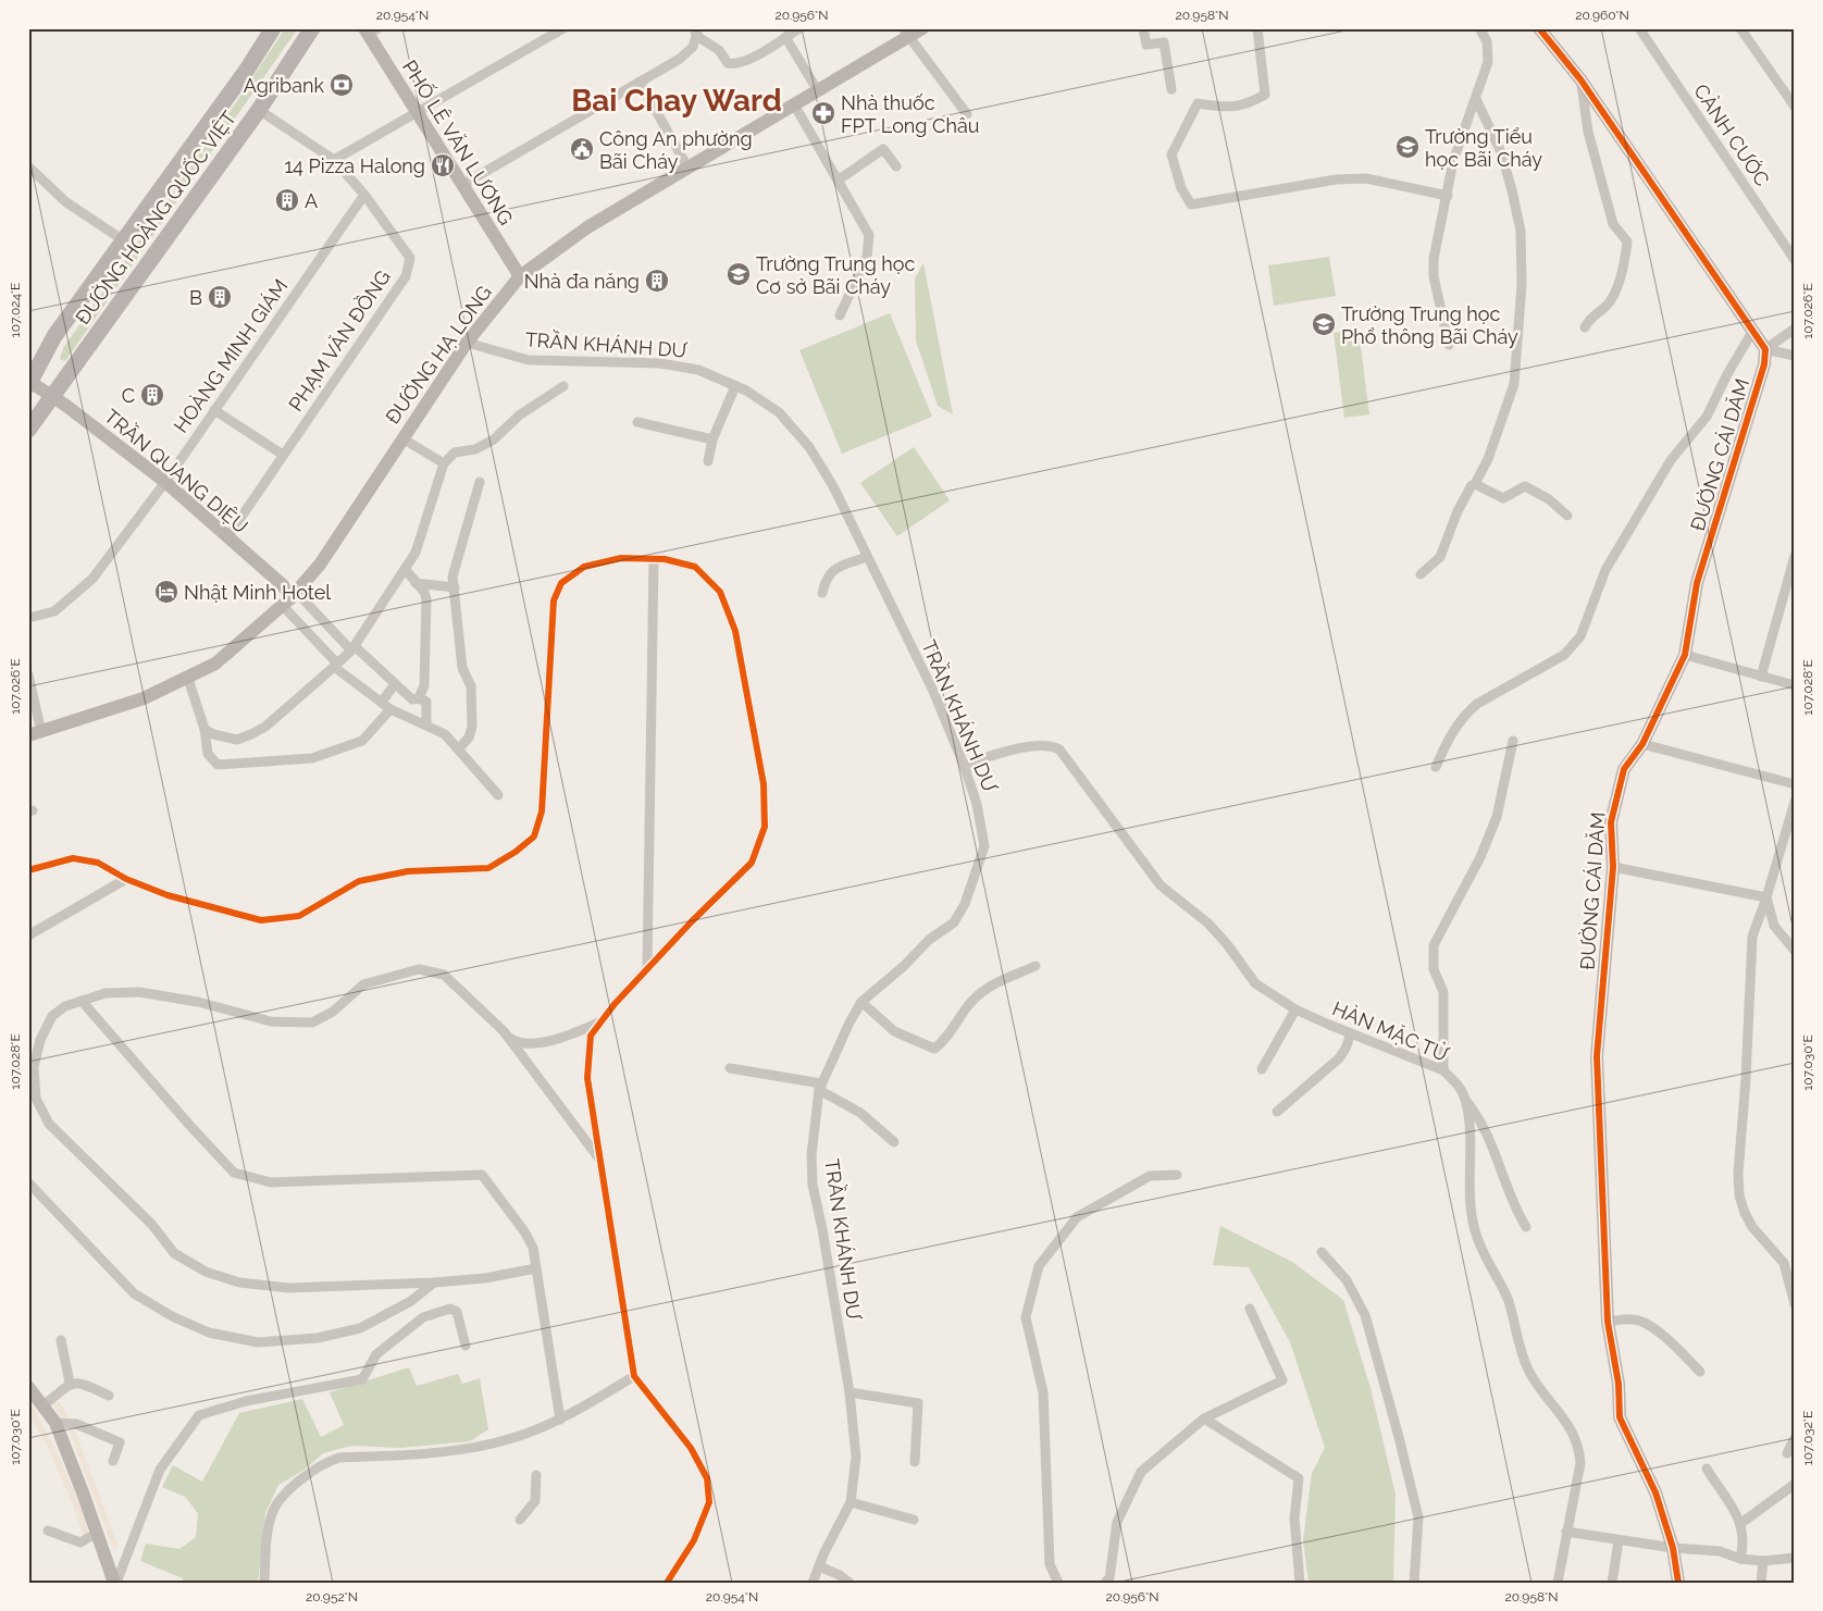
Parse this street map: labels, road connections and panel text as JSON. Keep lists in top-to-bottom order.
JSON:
{
  "streets": {
    "main road": ["ĐƯỜNG HOÀNG QUỐC VIỆT"],
    "street": [
      "CẢNH CƯỚC",
      "PHỐ LÊ VĂN LƯƠNG",
      "PHẠM VĂN ĐỒNG",
      "TRẦN KHÁNH DƯ",
      "ĐƯỜNG HẠ LONG",
      "HOÀNG MINH GIÁM",
      "ĐƯỜNG CÁI DĂM",
      "TRẦN QUANG DIỆU",
      "HÀN MẶC TỬ"
    ]
  },
  "crossings": [
    ["PHỐ LÊ VĂN LƯƠNG", "ĐƯỜNG HẠ LONG"],
    ["ĐƯỜNG HOÀNG QUỐC VIỆT", "PHẠM VĂN ĐỒNG"],
    ["ĐƯỜNG HOÀNG QUỐC VIỆT", "TRẦN QUANG DIỆU"],
    ["PHẠM VĂN ĐỒNG", "HOÀNG MINH GIÁM"],
    ["PHẠM VĂN ĐỒNG", "TRẦN QUANG DIỆU"],
    ["TRẦN KHÁNH DƯ", "ĐƯỜNG HẠ LONG"],
    ["TRẦN KHÁNH DƯ", "HÀN MẶC TỬ"],
    ["ĐƯỜNG HẠ LONG", "TRẦN QUANG DIỆU"],
    ["HOÀNG MINH GIÁM", "TRẦN QUANG DIỆU"]
  ],
  "districts": ["Bai Chay Ward"],
  "places": {
    "bank": ["Agribank"],
    "pharmacy": ["Nhà thuốc FPT Long Châu"],
    "school or university": ["Trường Tiểu học Bãi Cháy", "Trường Trung học Cơ sở Bãi Cháy", "Trường Trung học Phổ thông Bãi Cháy"],
    "public building": ["Công An phường Bãi Cháy"],
    "restaurant": ["14 Pizza Halong"],
    "building": [
      "A",
      "Nhà đa năng",
      "B",
      "C"
    ],
    "hotel": ["Nhật Minh Hotel"]
  },
  "coordinates": [
    "20.954°N",
    "20.956°N",
    "20.958°N",
    "20.960°N",
    "107.024°E",
    "107.026°E",
    "107.028°E",
    "107.030°E",
    "107.032°E",
    "20.952°N"
  ]
}
